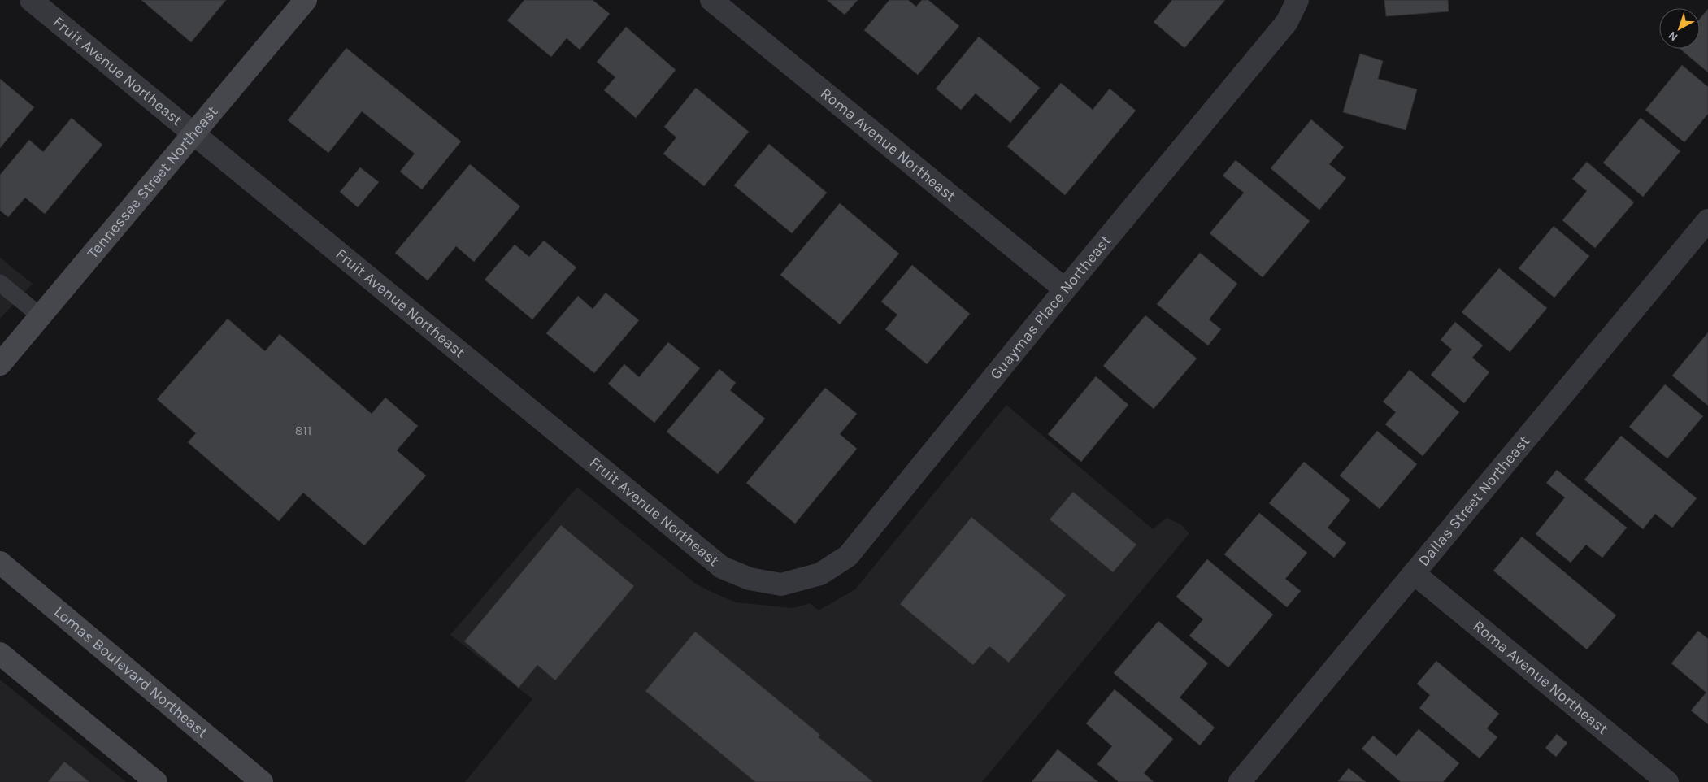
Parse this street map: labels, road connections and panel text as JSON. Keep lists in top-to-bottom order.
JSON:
{
  "streets": {
    "main road": ["Tennessee Street Northeast", "Lomas Boulevard Northeast"],
    "street": [
      "Fruit Avenue Northeast",
      "Roma Avenue Northeast",
      "Guaymas Place Northeast",
      "Dallas Street Northeast"
    ]
  },
  "crossings": [
    ["Fruit Avenue Northeast", "Tennessee Street Northeast"],
    ["Fruit Avenue Northeast", "Guaymas Place Northeast"],
    ["Roma Avenue Northeast", "Guaymas Place Northeast"],
    ["Roma Avenue Northeast", "Dallas Street Northeast"]
  ],
  "house_numbers": ["811"],
  "north": "bottom left"
}
